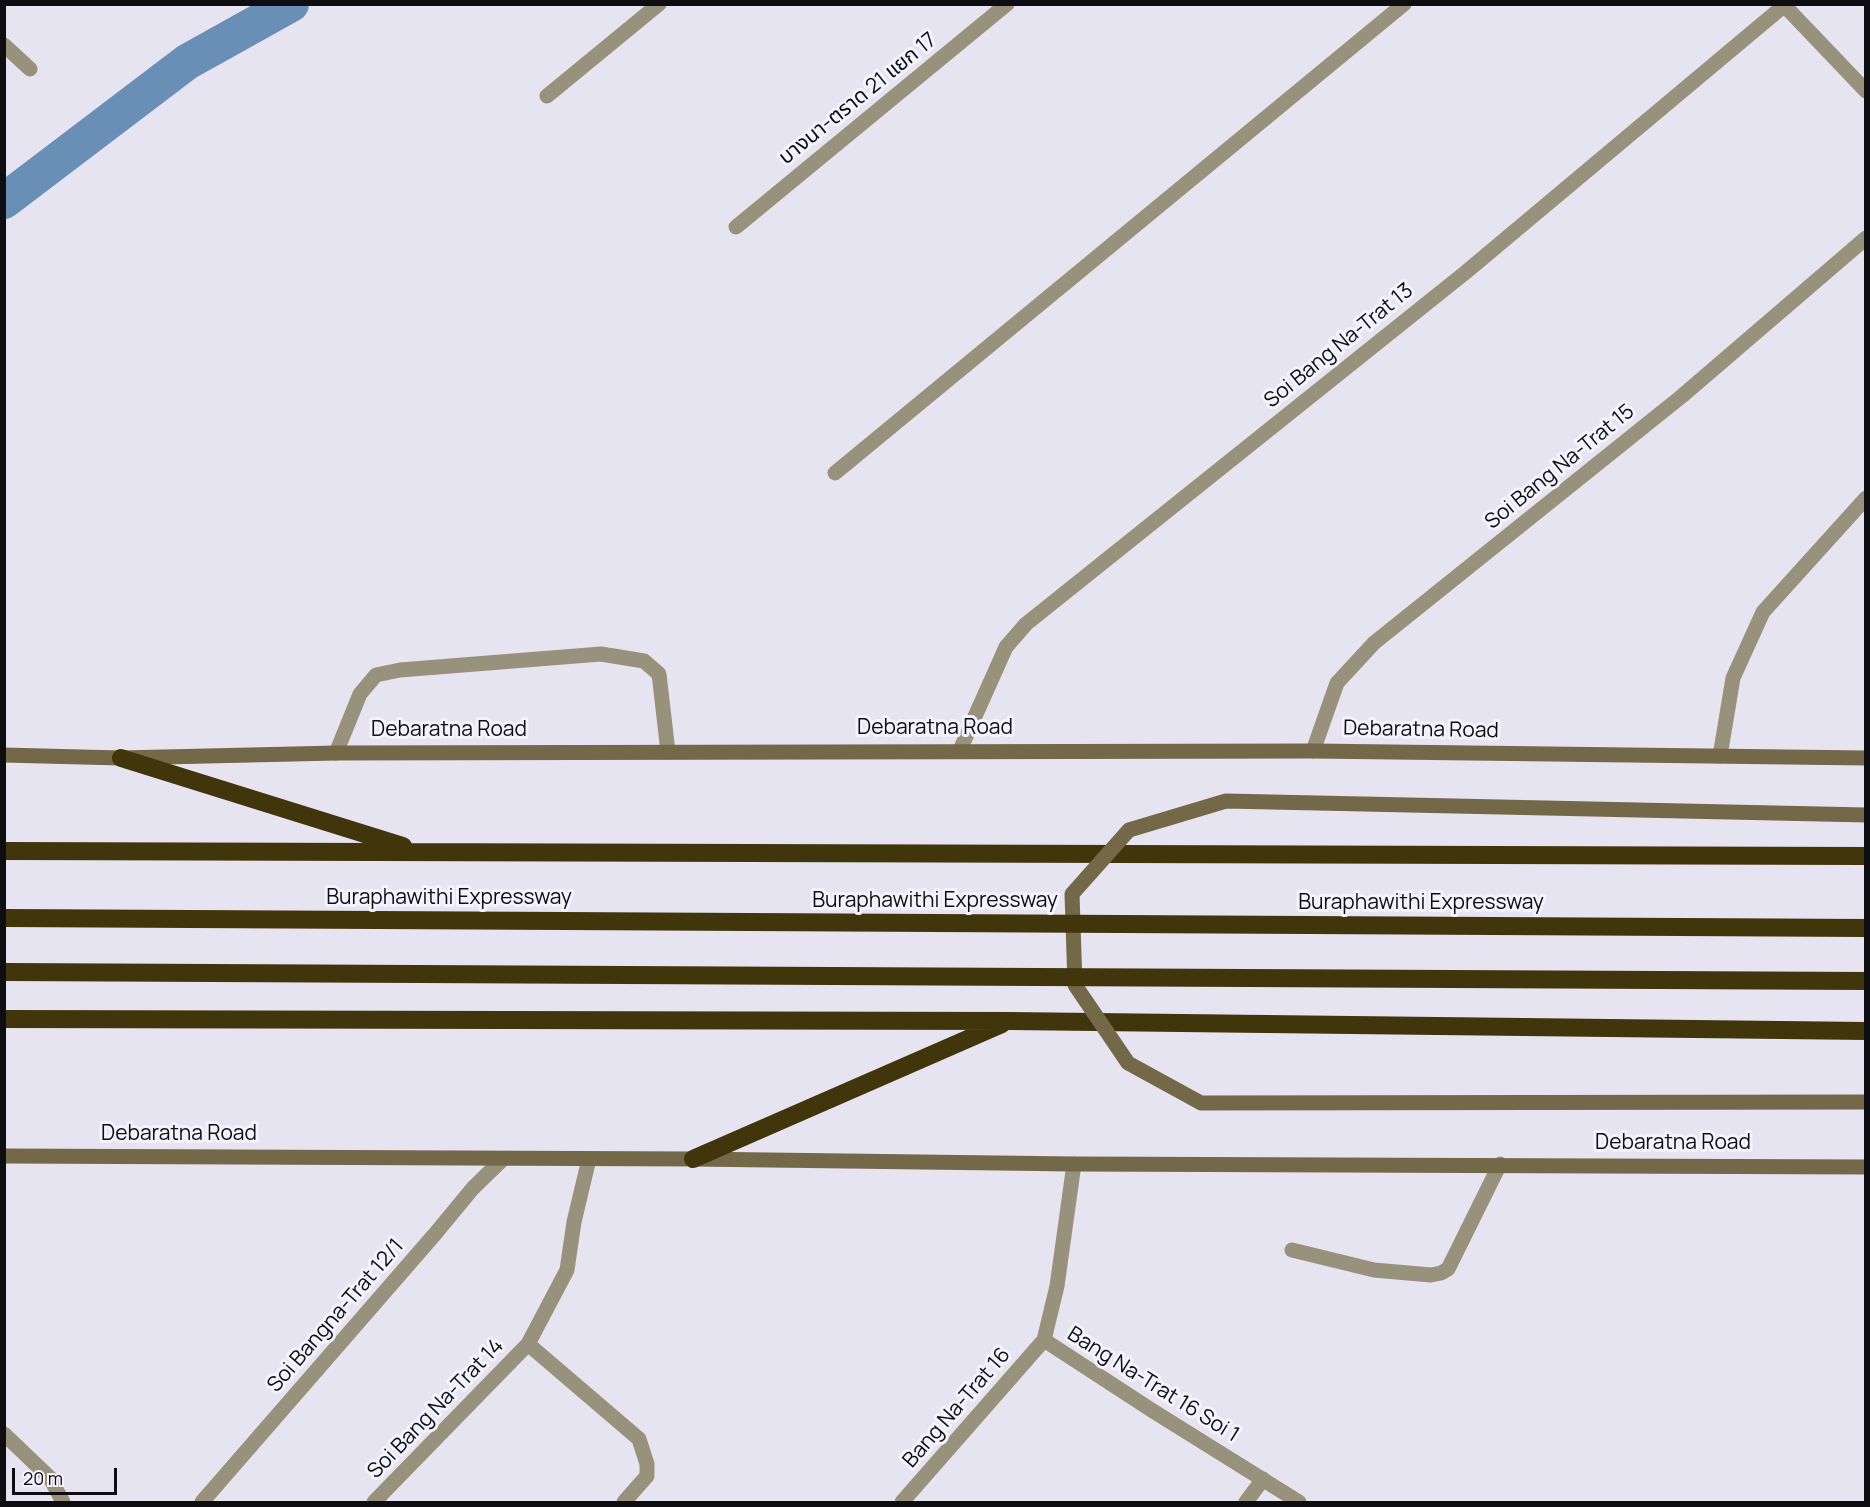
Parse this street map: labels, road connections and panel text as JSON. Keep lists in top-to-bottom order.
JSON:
{
  "streets": {
    "highway": ["Buraphawithi Expressway"],
    "main road": ["Debaratna Road"],
    "street": [
      "บางนา-ตราด 21 แยก 17",
      "Soi Bang Na-Trat 13",
      "Soi Bang Na-Trat 15",
      "Soi Bangna-Trat 12/1",
      "Bang Na-Trat 16 Soi 1",
      "Bang Na-Trat 16",
      "Soi Bang Na-Trat 14"
    ]
  },
  "crossings": [
    ["Soi Bang Na-Trat 13", "Debaratna Road"],
    ["Soi Bang Na-Trat 15", "Debaratna Road"],
    ["Debaratna Road", "Soi Bangna-Trat 12/1"],
    ["Debaratna Road", "Bang Na-Trat 16 Soi 1"],
    ["Debaratna Road", "Soi Bang Na-Trat 14"],
    ["Bang Na-Trat 16 Soi 1", "Bang Na-Trat 16"]
  ],
  "scale_bar": "20 m"
}
